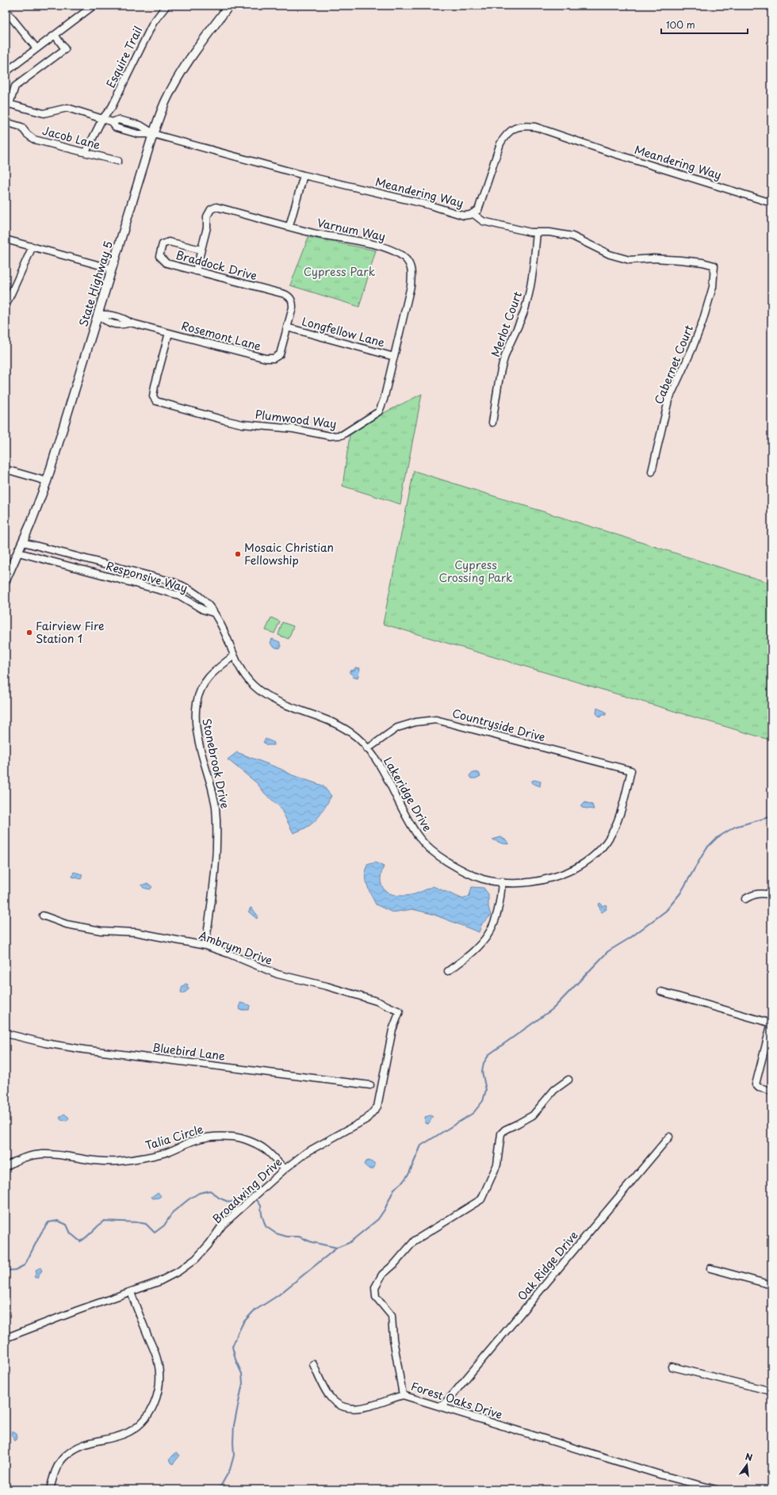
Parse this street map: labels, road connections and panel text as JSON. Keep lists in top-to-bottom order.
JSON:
{
  "streets": {
    "main road": ["State Highway 5"],
    "street": [
      "Esquire Trail",
      "Jacob Lane",
      "Meandering Way",
      "Varnum Way",
      "Braddock Drive",
      "Merlot Court",
      "Longfellow Lane",
      "Rosemont Lane",
      "Cabernet Court",
      "Plumwood Way",
      "Responsive Way",
      "Countryside Drive",
      "Stonebrook Drive",
      "Lakeridge Drive",
      "Ambrym Drive",
      "Bluebird Lane",
      "Talia Circle",
      "Broadwing Drive",
      "Oak Ridge Drive",
      "Forest Oaks Drive"
    ]
  },
  "crossings": [
    ["Esquire Trail", "Jacob Lane"],
    ["Esquire Trail", "Meandering Way"],
    ["Meandering Way", "State Highway 5"],
    ["Varnum Way", "Braddock Drive"],
    ["Varnum Way", "Longfellow Lane"],
    ["Varnum Way", "Plumwood Way"],
    ["Braddock Drive", "Longfellow Lane"],
    ["Braddock Drive", "Rosemont Lane"],
    ["State Highway 5", "Rosemont Lane"],
    ["State Highway 5", "Responsive Way"],
    ["Merlot Court", "Cabernet Court"],
    ["Longfellow Lane", "Rosemont Lane"],
    ["Longfellow Lane", "Plumwood Way"],
    ["Rosemont Lane", "Plumwood Way"],
    ["Responsive Way", "Lakeridge Drive"],
    ["Countryside Drive", "Lakeridge Drive"],
    ["Stonebrook Drive", "Lakeridge Drive"],
    ["Stonebrook Drive", "Ambrym Drive"],
    ["Ambrym Drive", "Broadwing Drive"],
    ["Talia Circle", "Broadwing Drive"],
    ["Oak Ridge Drive", "Forest Oaks Drive"]
  ],
  "parks": ["Cypress Park", "Cypress Crossing Park"],
  "places": ["Mosaic Christian Fellowship", "Fairview Fire Station 1"],
  "scale_bar": "100 m",
  "north": "top"
}
